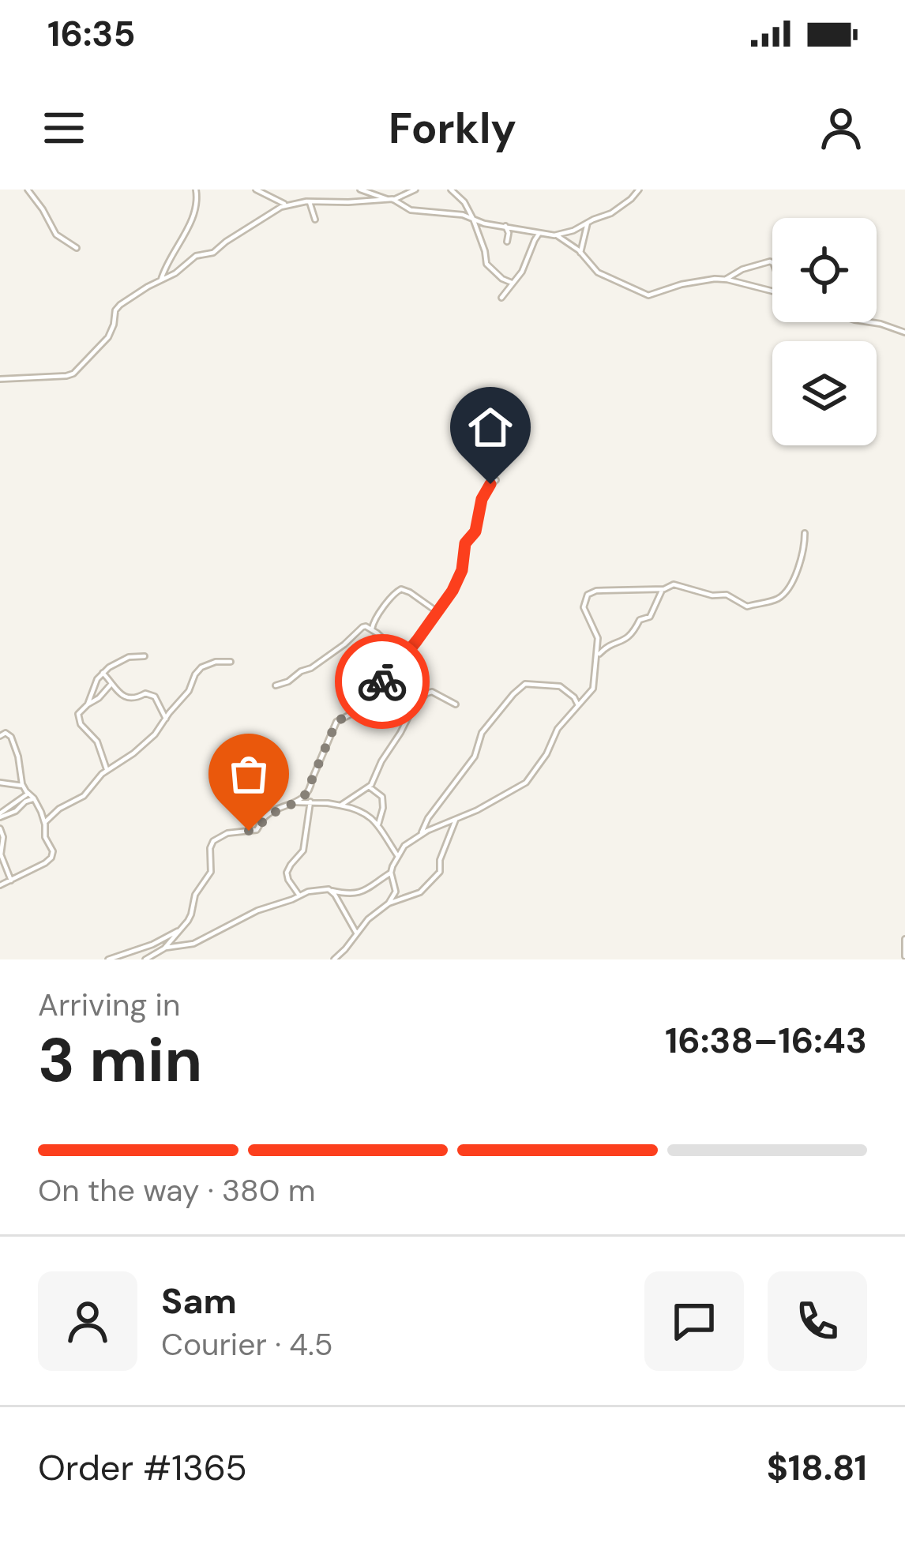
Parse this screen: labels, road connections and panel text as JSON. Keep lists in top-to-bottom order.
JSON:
{
  "page": {
    "status": "16:35",
    "header": "Forkly",
    "heading": ["3 min", "Arriving in", "16:38–16:43"],
    "panel": [
      "Sam",
      "Courier · 4.5",
      "Order #1365",
      "$18.81"
    ],
    "bar": "On the way · 380 m"
  }
}
